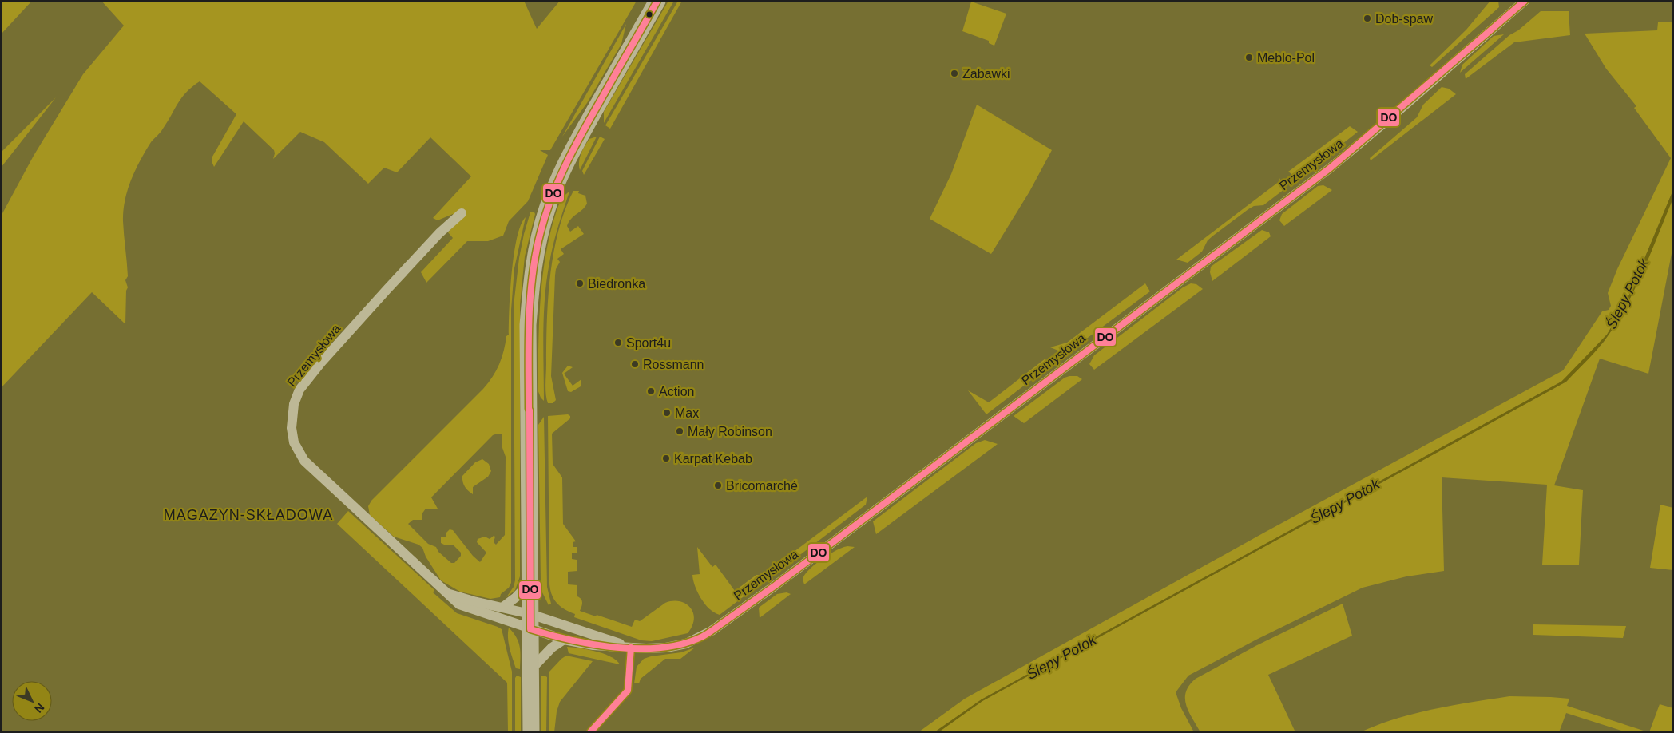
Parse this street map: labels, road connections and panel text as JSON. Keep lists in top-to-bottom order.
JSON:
{
  "streets": {
    "street": ["Przemysłowa"]
  },
  "districts": ["MAGAZYN-SKŁADOWA"],
  "water": ["Ślepy Potok"],
  "places": [
    "Dob-spaw",
    "Meblo-Pol",
    "Zabawki",
    "Biedronka",
    "Sport4u",
    "Rossmann",
    "Action",
    "Max",
    "Mały Robinson",
    "Karpat Kebab",
    "Bricomarché"
  ],
  "lines": ["transit line DO"],
  "north": "bottom right"
}
